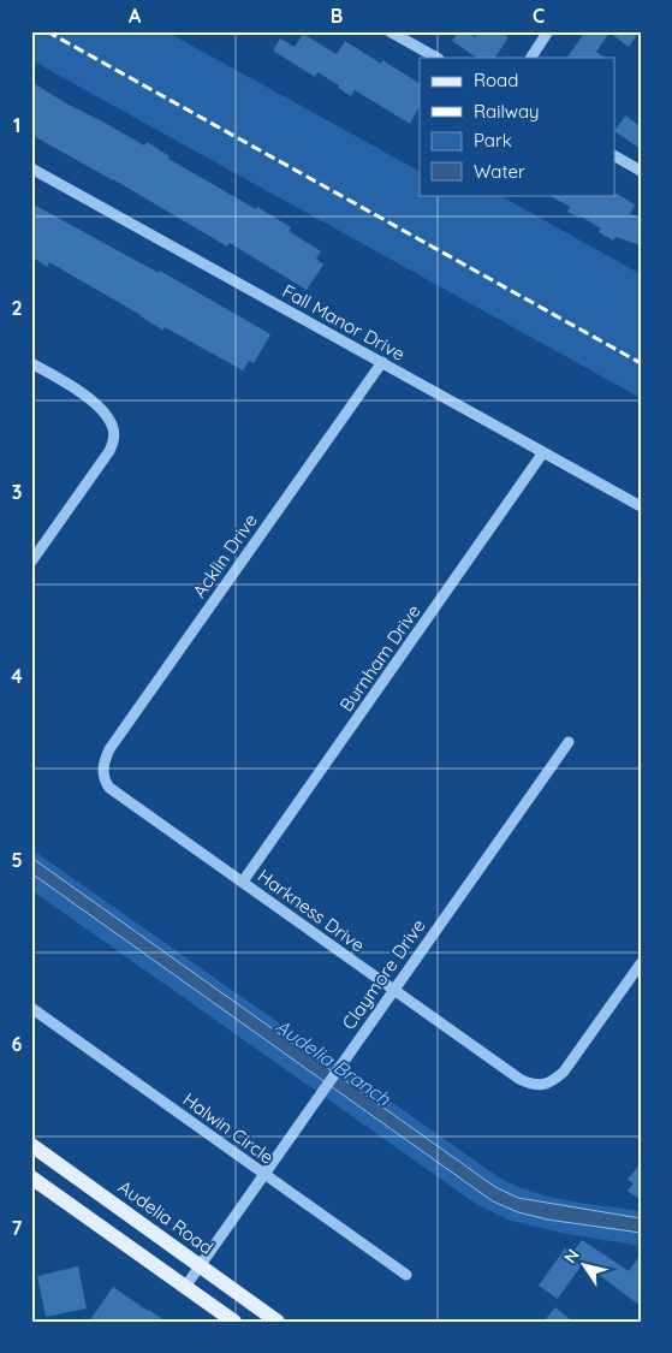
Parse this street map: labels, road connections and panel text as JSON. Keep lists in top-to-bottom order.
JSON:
{
  "streets": {
    "main road": ["Audelia Road"],
    "street": [
      "Fall Manor Drive",
      "Acklin Drive",
      "Burnham Drive",
      "Harkness Drive",
      "Claymore Drive",
      "Halwin Circle"
    ]
  },
  "crossings": [
    ["Fall Manor Drive", "Acklin Drive"],
    ["Fall Manor Drive", "Burnham Drive"],
    ["Acklin Drive", "Harkness Drive"],
    ["Burnham Drive", "Harkness Drive"],
    ["Harkness Drive", "Claymore Drive"],
    ["Claymore Drive", "Halwin Circle"],
    ["Claymore Drive", "Audelia Road"]
  ],
  "water": ["Audelia Branch"],
  "legend": [
    "Road",
    "Railway",
    "Park",
    "Water"
  ],
  "north": "top left",
  "grid": {
    "columns": ["A", "B", "C"],
    "rows": [
      "1",
      "2",
      "3",
      "4",
      "5",
      "6",
      "7"
    ]
  }
}
